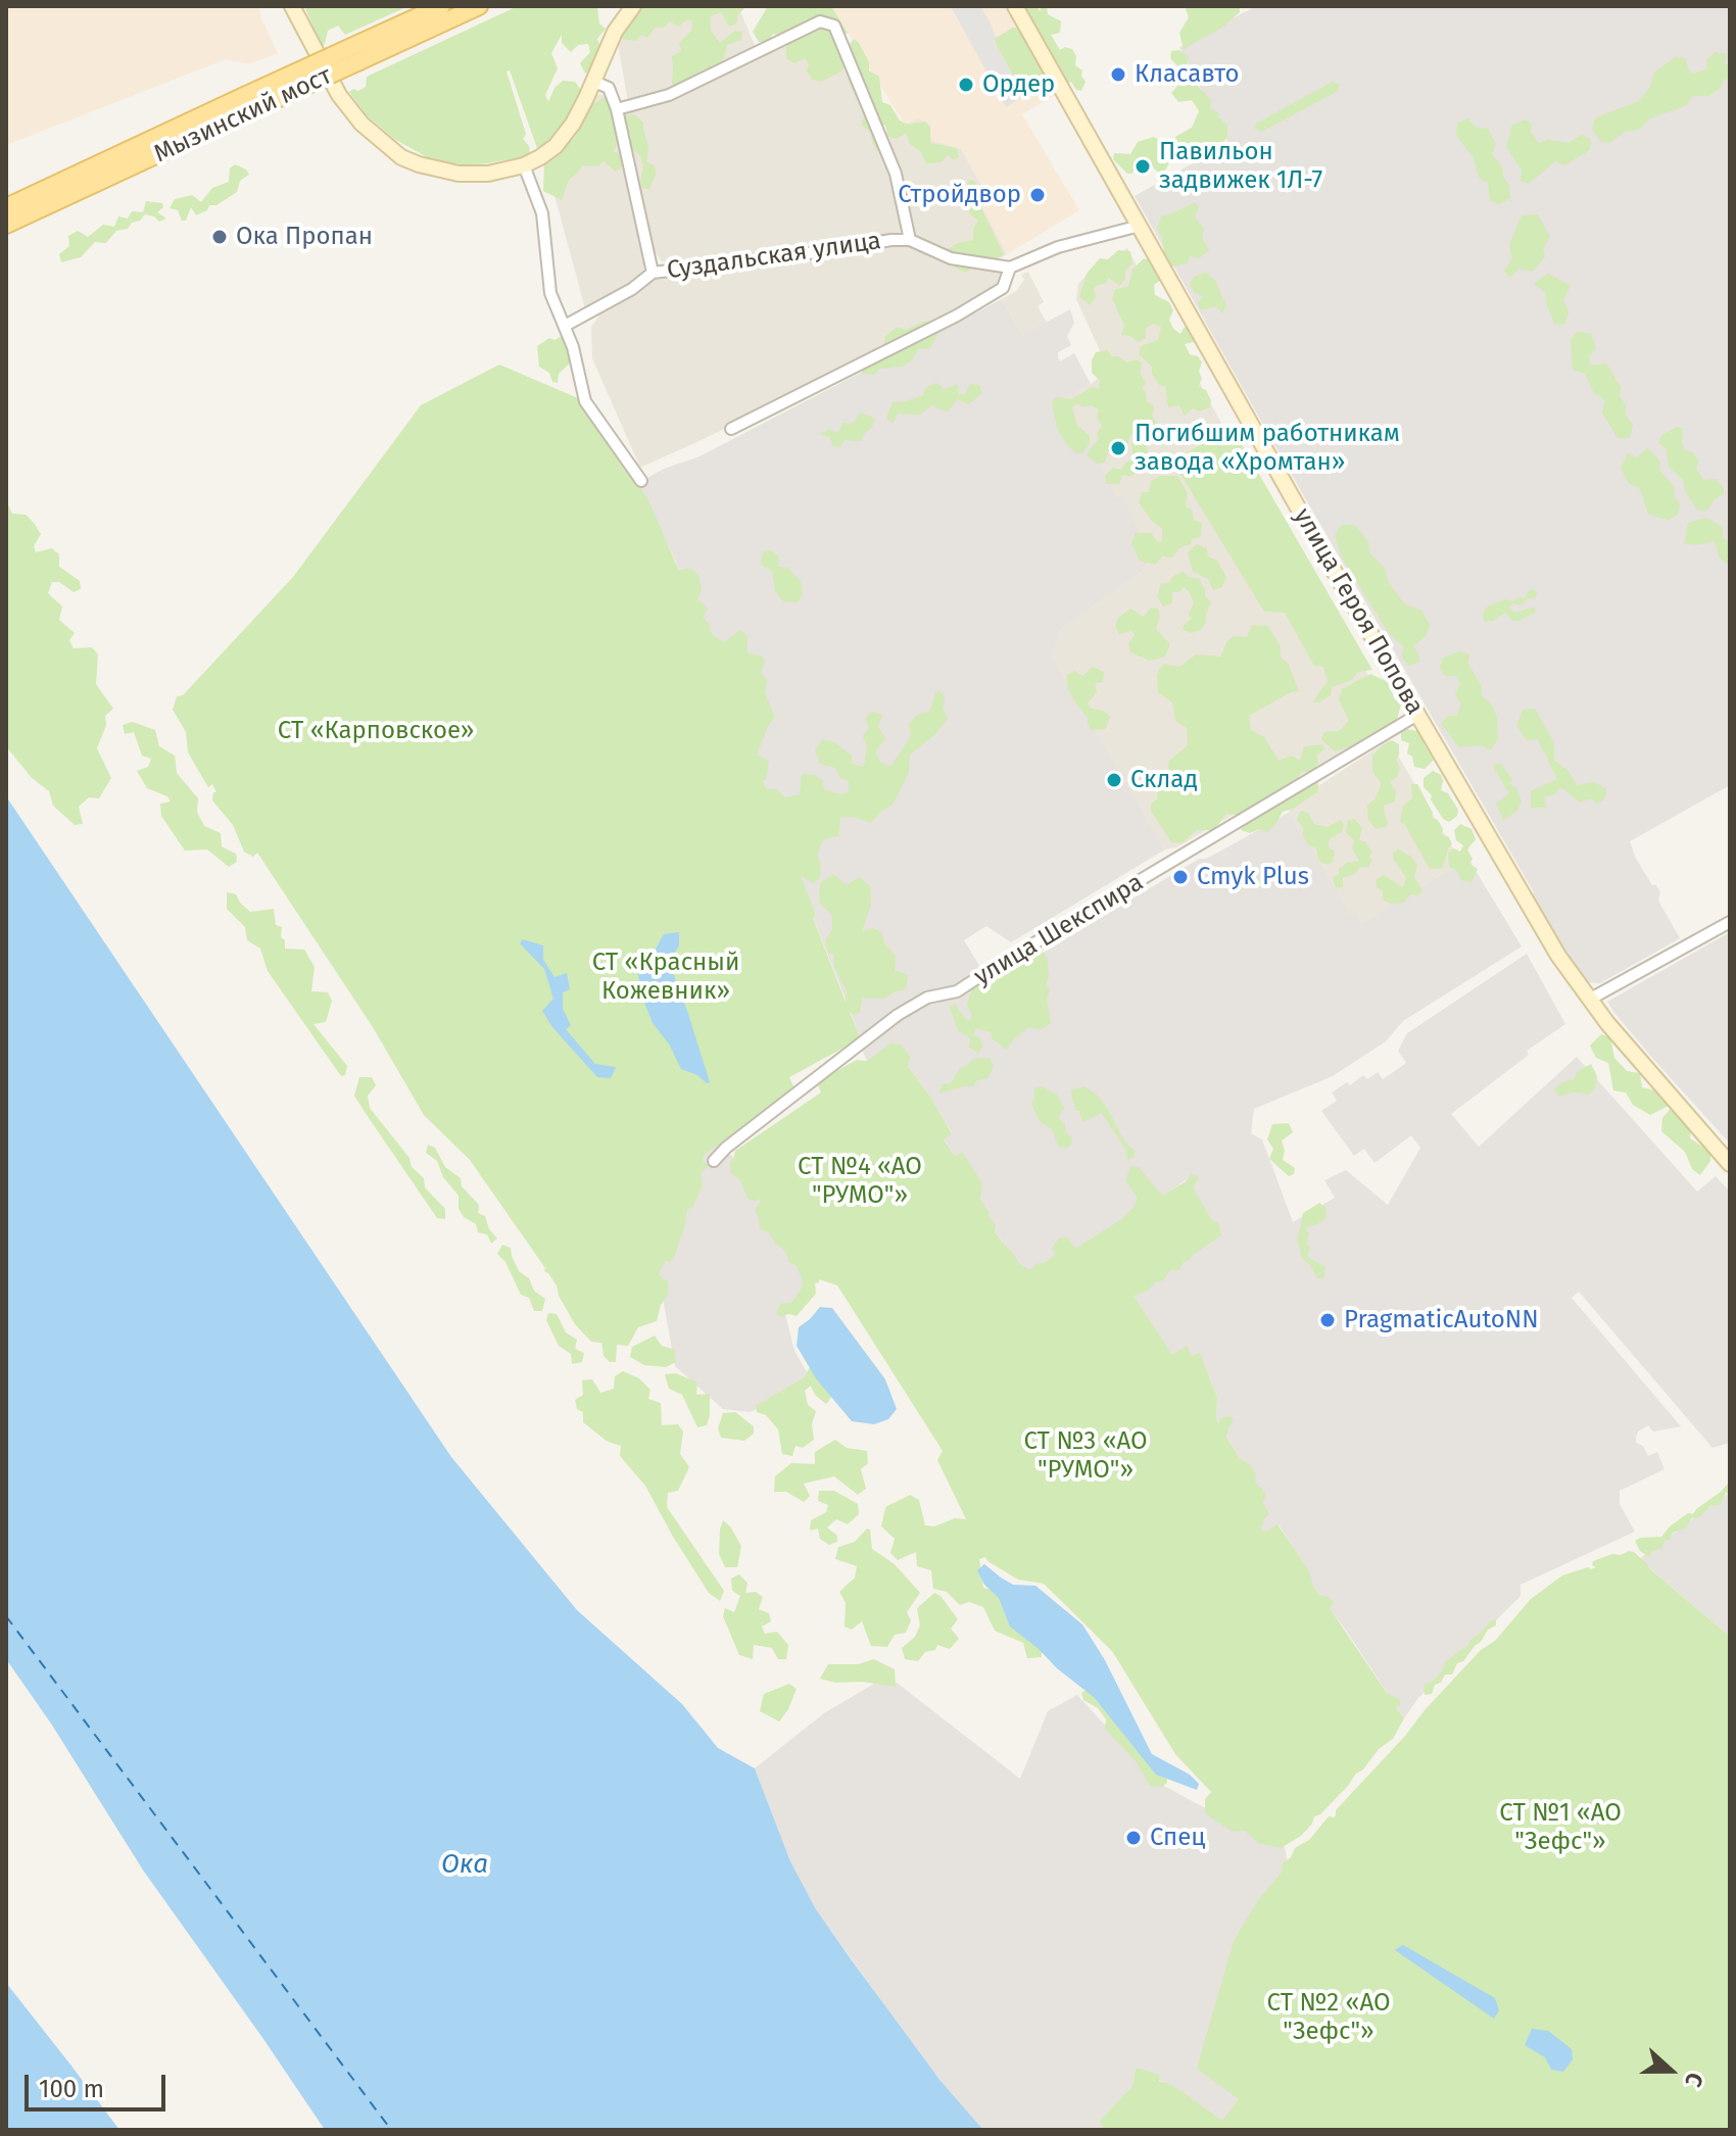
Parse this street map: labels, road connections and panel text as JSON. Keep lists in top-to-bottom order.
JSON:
{
  "streets": {
    "main road": ["Мызинский мост"],
    "street": ["Суздальская улица", "улица Героя Попова", "улица Шекспира"]
  },
  "crossings": [
    ["улица Героя Попова", "улица Шекспира"]
  ],
  "water": ["Ока"],
  "parks": [
    "СТ «Карповское»",
    "СТ «Красный Кожевник»",
    "СТ №4 «АО \"РУМО\"»",
    "СТ №3 «АО \"РУМО\"»",
    "СТ №1 «АО \"Зефс\"»",
    "СТ №2 «АО \"Зефс\"»"
  ],
  "places": [
    "Класавто",
    "Ордер",
    "Павильон задвижек 1Л-7",
    "Стройдвор",
    "Ока Пропан",
    "Погибшим работникам завода «Хромтан»",
    "Склад",
    "Cmyk Plus",
    "PragmaticAutoNN",
    "Спец"
  ],
  "scale_bar": "100 m",
  "north": "right"
}
